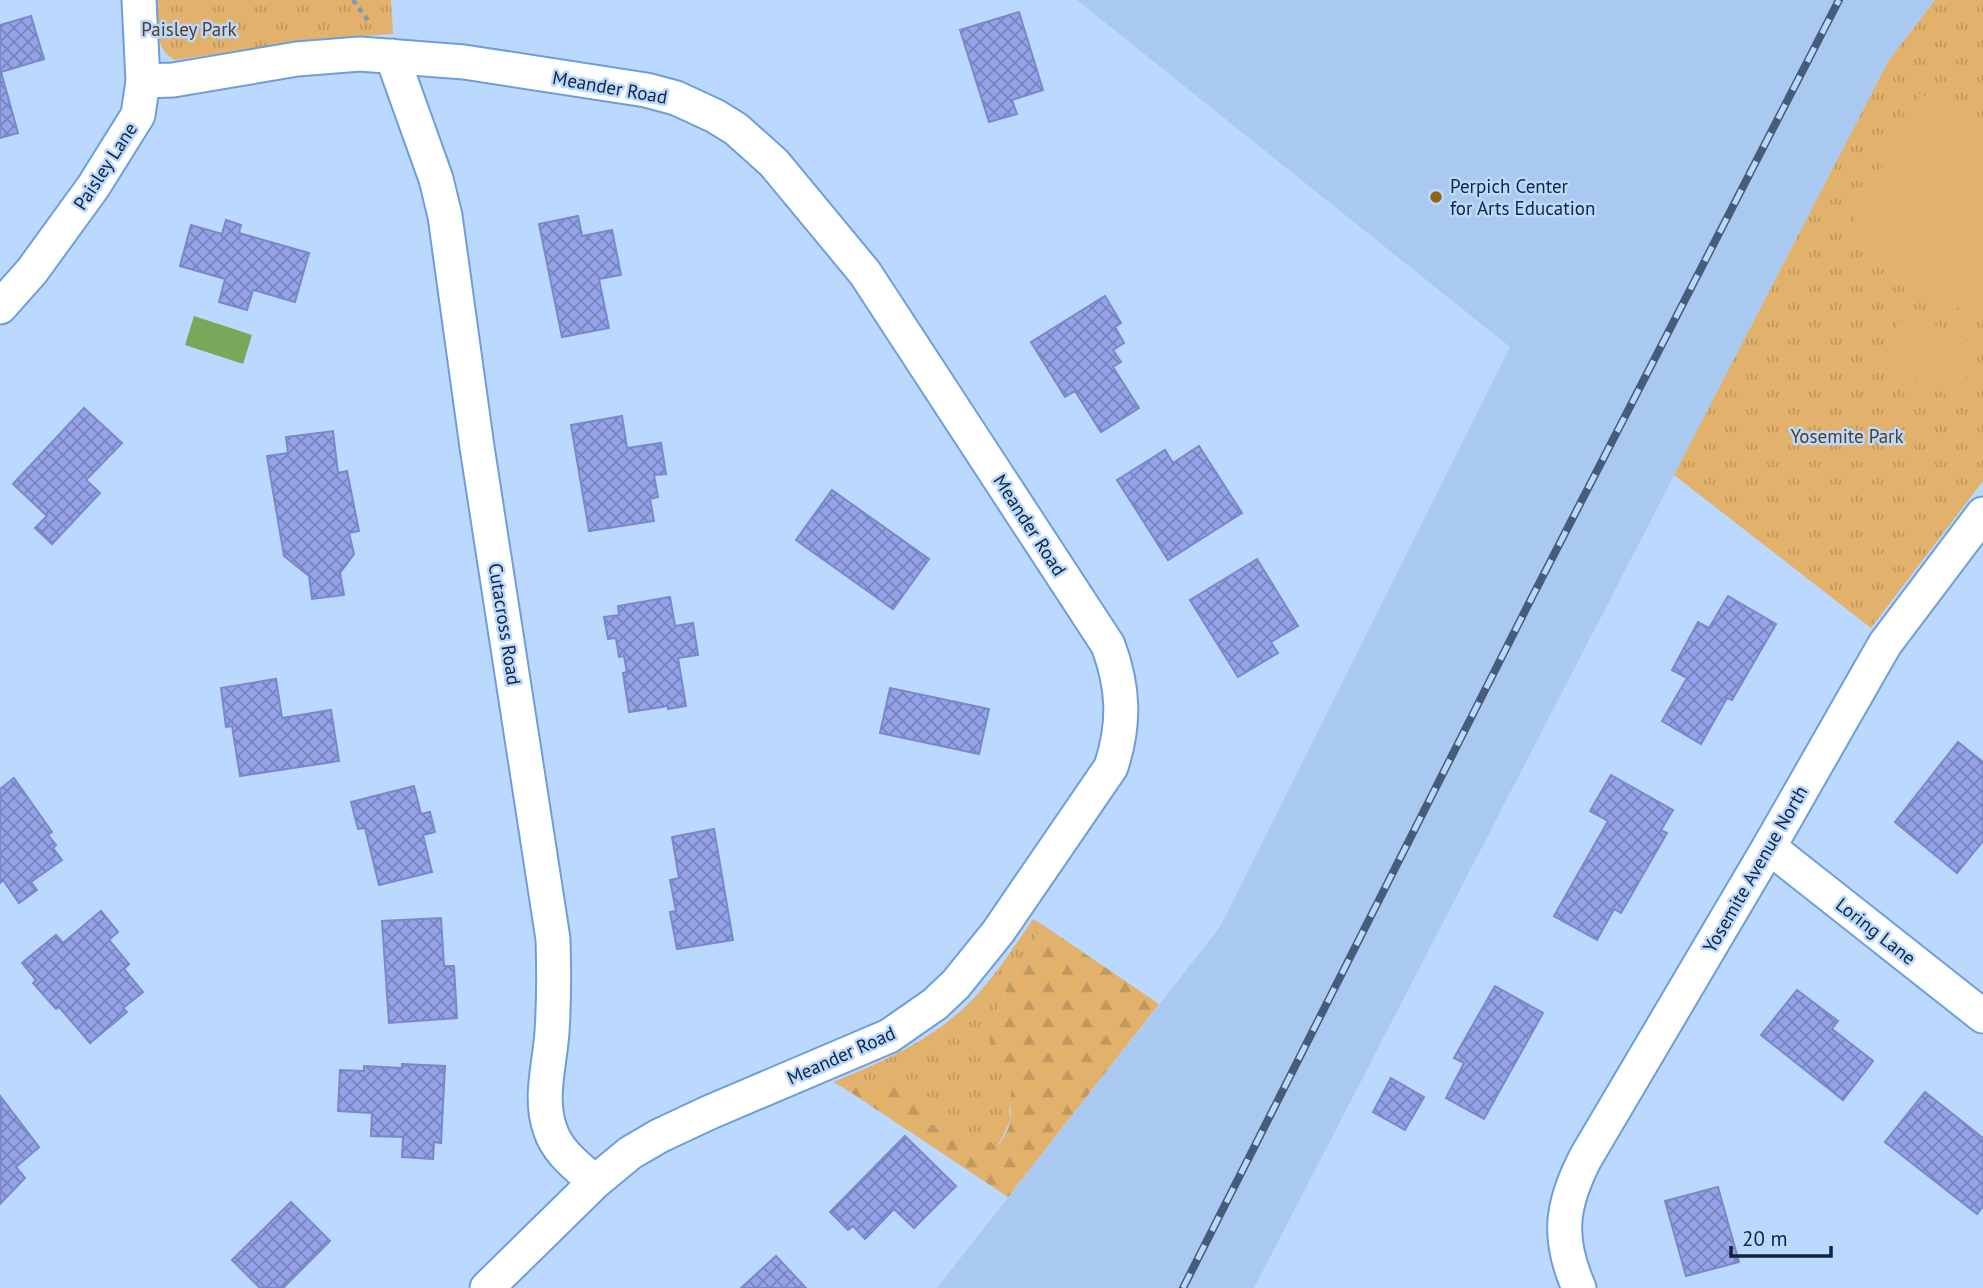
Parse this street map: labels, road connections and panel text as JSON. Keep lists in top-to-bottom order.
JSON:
{
  "streets": {
    "street": [
      "Meander Road",
      "Paisley Lane",
      "Cutacross Road",
      "Yosemite Avenue North",
      "Loring Lane"
    ]
  },
  "crossings": [
    ["Meander Road", "Paisley Lane"],
    ["Meander Road", "Cutacross Road"],
    ["Yosemite Avenue North", "Loring Lane"]
  ],
  "parks": ["Paisley Park", "Yosemite Park"],
  "places": ["Perpich Center for Arts Education"],
  "scale_bar": "20 m"
}
